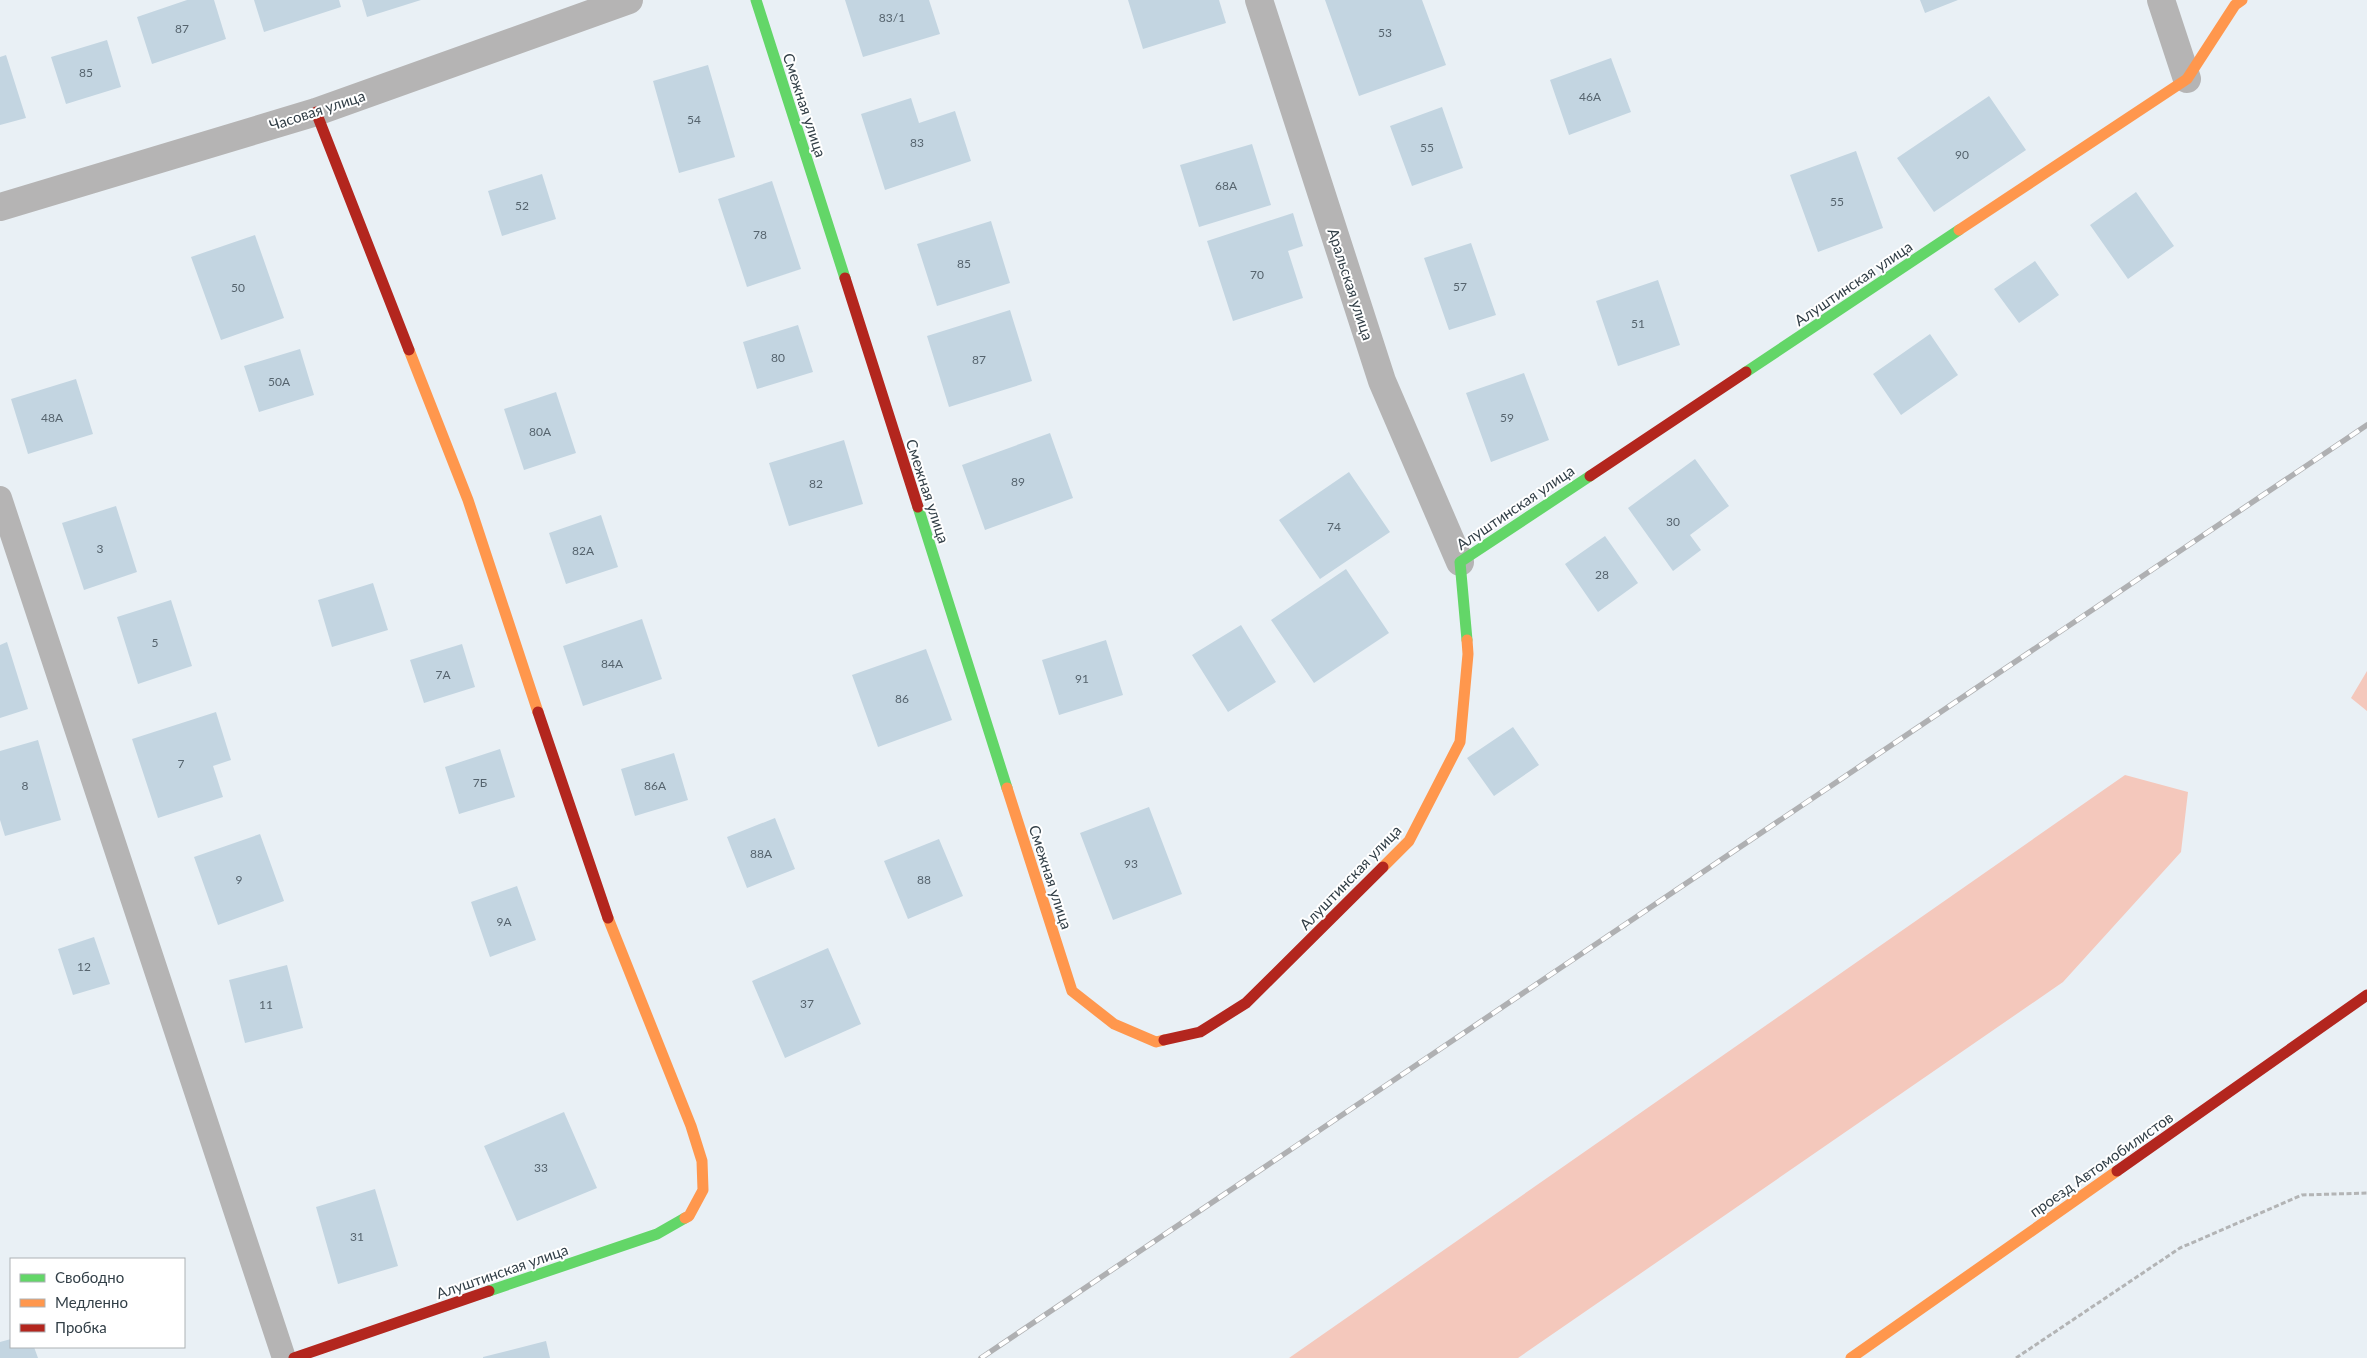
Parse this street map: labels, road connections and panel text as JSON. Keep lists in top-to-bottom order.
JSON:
{
  "streets": {
    "street": [
      "Смежная улица",
      "Часовая улица",
      "Алуштинская улица",
      "Аральская улица",
      "проезд Автомобилистов"
    ]
  },
  "crossings": [
    ["Смежная улица", "Алуштинская улица"],
    ["Часовая улица", "Алуштинская улица"],
    ["Алуштинская улица", "Аральская улица"]
  ],
  "house_numbers": [
    "83/1",
    "87",
    "53",
    "85",
    "46А",
    "54",
    "83",
    "55",
    "90",
    "68А",
    "55",
    "52",
    "78",
    "85",
    "70",
    "57",
    "50",
    "51",
    "80",
    "87",
    "50А",
    "48А",
    "59",
    "80А",
    "89",
    "82",
    "30",
    "74",
    "3",
    "82А",
    "28",
    "5",
    "84А",
    "7А",
    "91",
    "86",
    "7",
    "7Б",
    "8",
    "86А",
    "88А",
    "93",
    "9",
    "88",
    "9А",
    "12",
    "37",
    "11",
    "33",
    "31"
  ],
  "legend": ["Свободно", "Медленно", "Пробка"]
}
